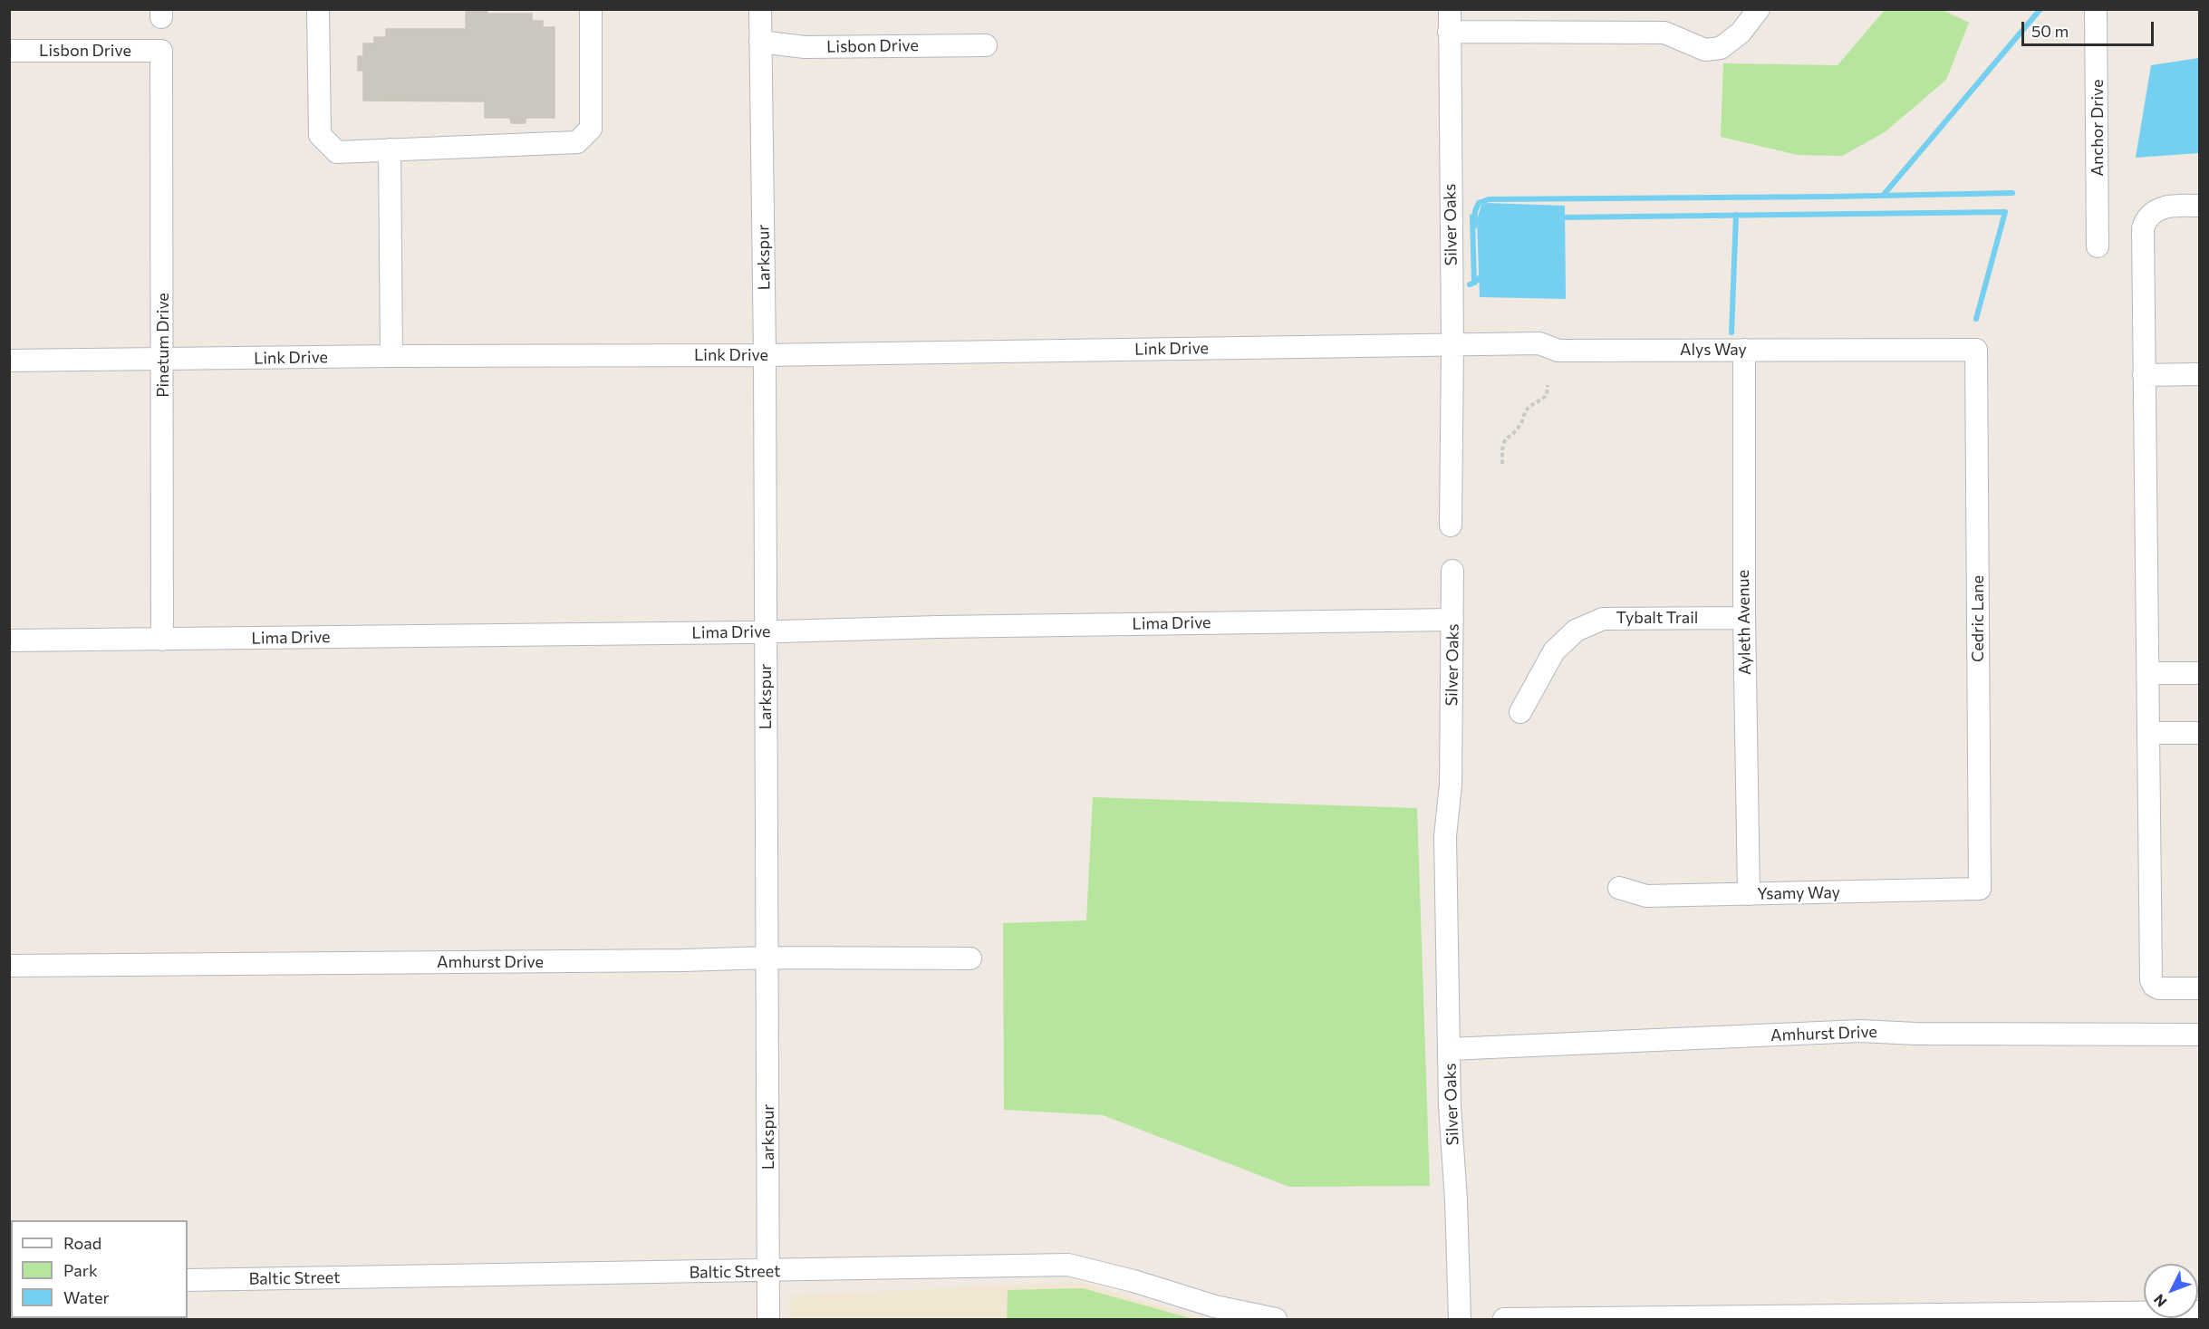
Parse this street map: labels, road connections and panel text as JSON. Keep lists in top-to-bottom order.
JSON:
{
  "streets": {
    "street": [
      "Lisbon Drive",
      "Anchor Drive",
      "Silver Oaks",
      "Larkspur",
      "Pinetum Drive",
      "Link Drive",
      "Alys Way",
      "Tybalt Trail",
      "Cedric Lane",
      "Ayleth Avenue",
      "Lima Drive",
      "Ysamy Way",
      "Amhurst Drive",
      "Baltic Street"
    ]
  },
  "crossings": [
    ["Lisbon Drive", "Larkspur"],
    ["Lisbon Drive", "Pinetum Drive"],
    ["Silver Oaks", "Link Drive"],
    ["Silver Oaks", "Alys Way"],
    ["Silver Oaks", "Lima Drive"],
    ["Silver Oaks", "Amhurst Drive"],
    ["Larkspur", "Link Drive"],
    ["Larkspur", "Lima Drive"],
    ["Larkspur", "Amhurst Drive"],
    ["Larkspur", "Baltic Street"],
    ["Pinetum Drive", "Link Drive"],
    ["Pinetum Drive", "Lima Drive"],
    ["Link Drive", "Alys Way"],
    ["Alys Way", "Cedric Lane"],
    ["Alys Way", "Ayleth Avenue"],
    ["Tybalt Trail", "Ayleth Avenue"],
    ["Cedric Lane", "Ysamy Way"],
    ["Ayleth Avenue", "Ysamy Way"]
  ],
  "legend": ["Road", "Park", "Water"],
  "scale_bar": "50 m",
  "north": "bottom left"
}
